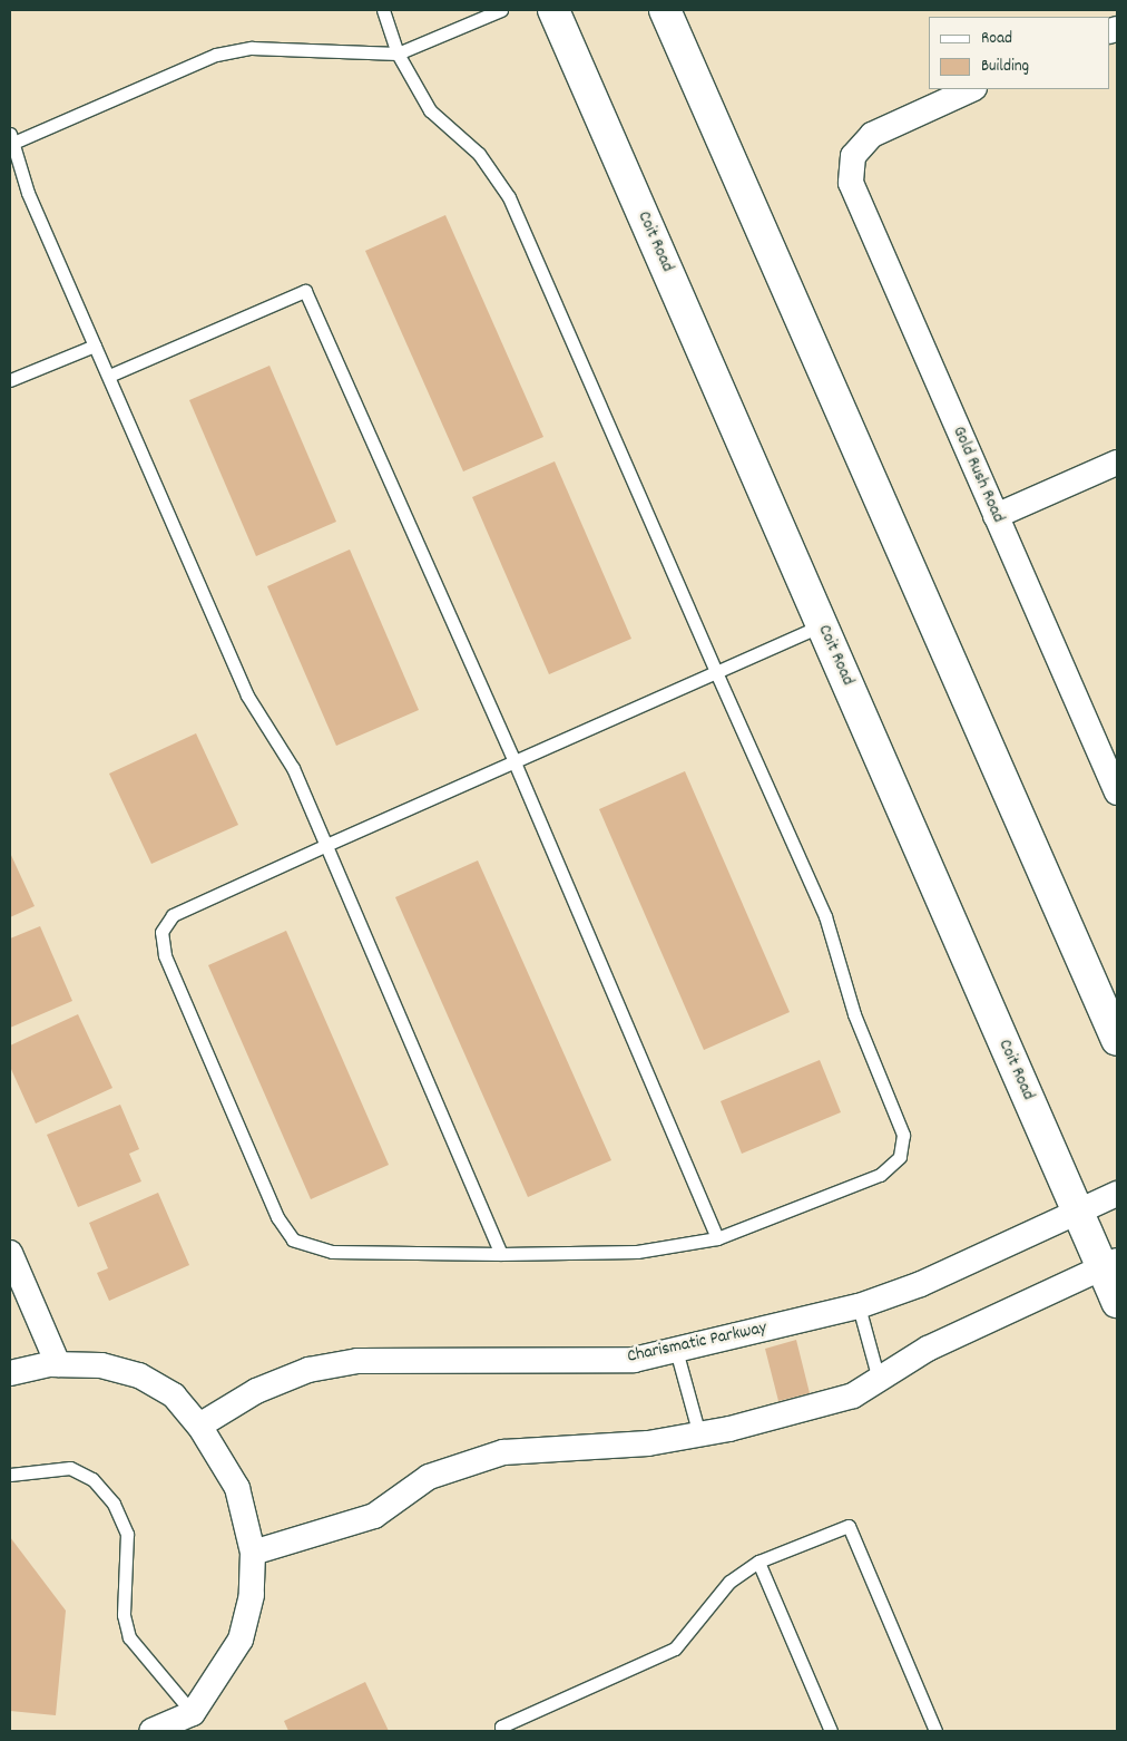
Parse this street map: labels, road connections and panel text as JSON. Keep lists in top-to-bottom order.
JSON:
{
  "streets": {
    "main road": ["Coit Road"],
    "street": ["Gold Rush Road", "Charismatic Parkway"]
  },
  "crossings": [
    ["Coit Road", "Charismatic Parkway"]
  ],
  "legend": ["Road", "Building"]
}
